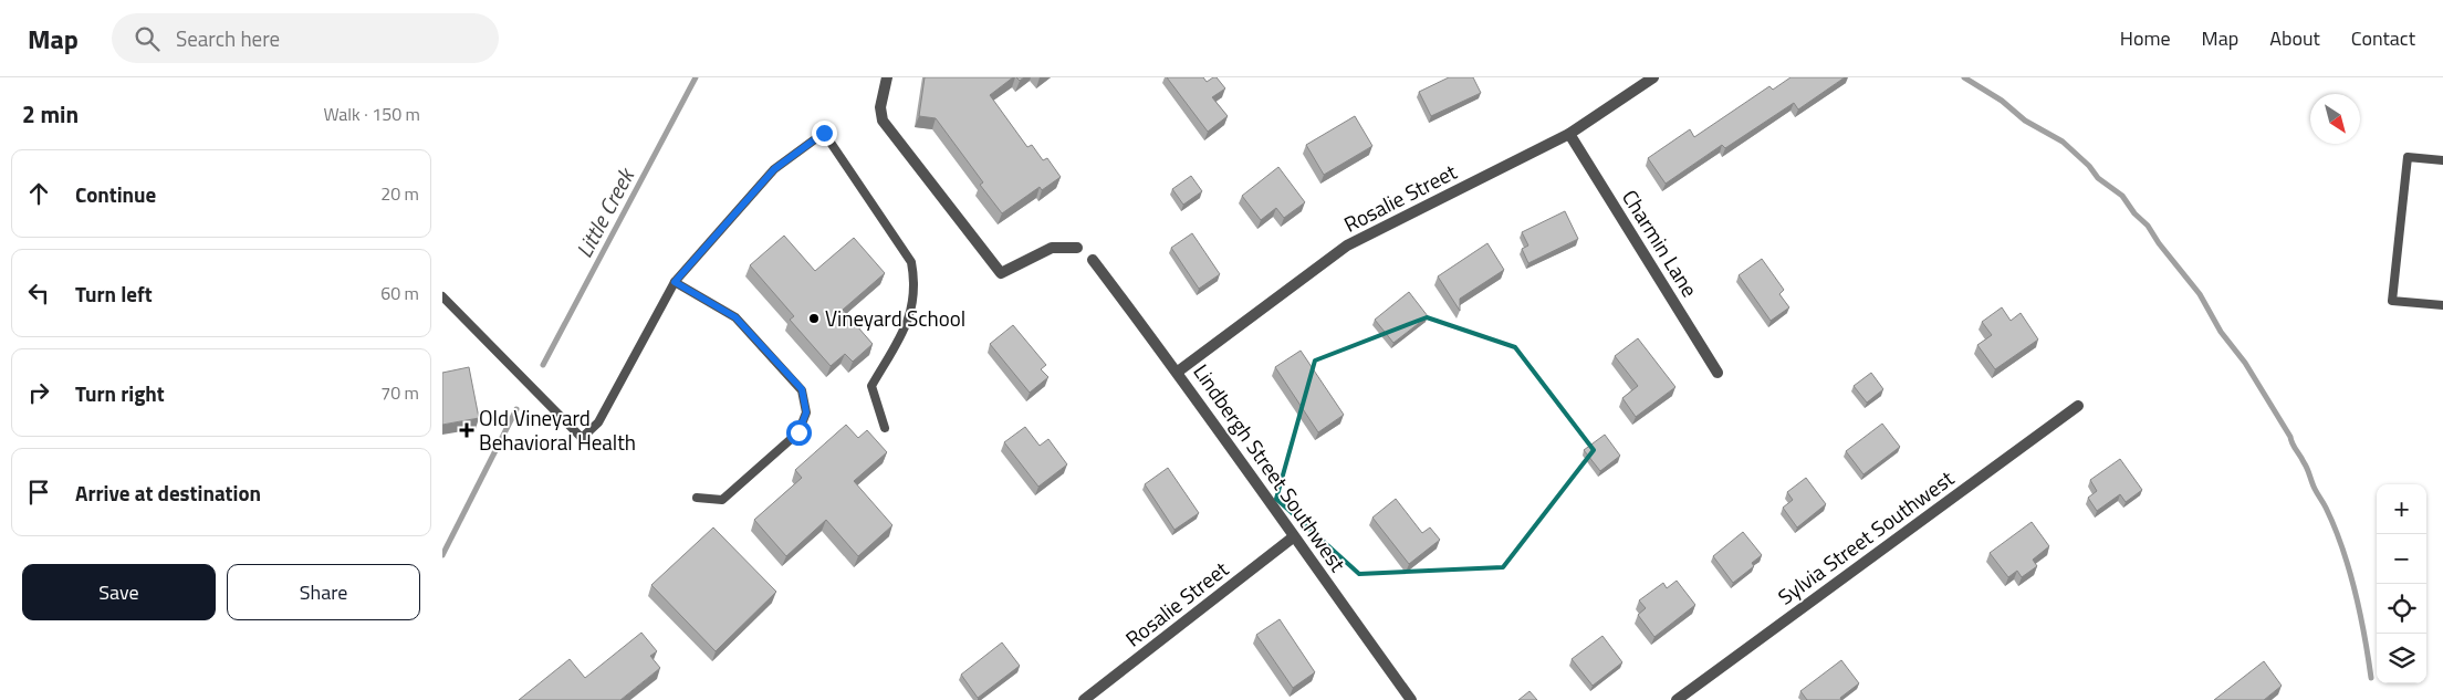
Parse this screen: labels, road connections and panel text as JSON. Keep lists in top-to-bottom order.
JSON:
{
  "streets": {
    "street": [
      "Rosalie Street",
      "Charmin Lane",
      "Lindbergh Street Southwest",
      "Sylvia Street Southwest"
    ]
  },
  "crossings": [
    ["Rosalie Street", "Charmin Lane"],
    ["Rosalie Street", "Lindbergh Street Southwest"]
  ],
  "water": ["Little Creek"],
  "places": {
    "other": ["Vineyard School"],
    "health": ["Old Vineyard Behavioral Health"]
  },
  "north": "bottom right",
  "page": {
    "header": "Map",
    "search": "Search here",
    "nav": [
      "Home",
      "Map",
      "About",
      "Contact"
    ],
    "heading": ["2 min", "Walk · 150 m"],
    "list": [
      ["Continue", "20 m"],
      ["Turn left", "60 m"],
      ["Turn right", "70 m"],
      "Arrive at destination"
    ],
    "map_buttons": ["+", "−"],
    "buttons": ["Save", "Share"]
  }
}
